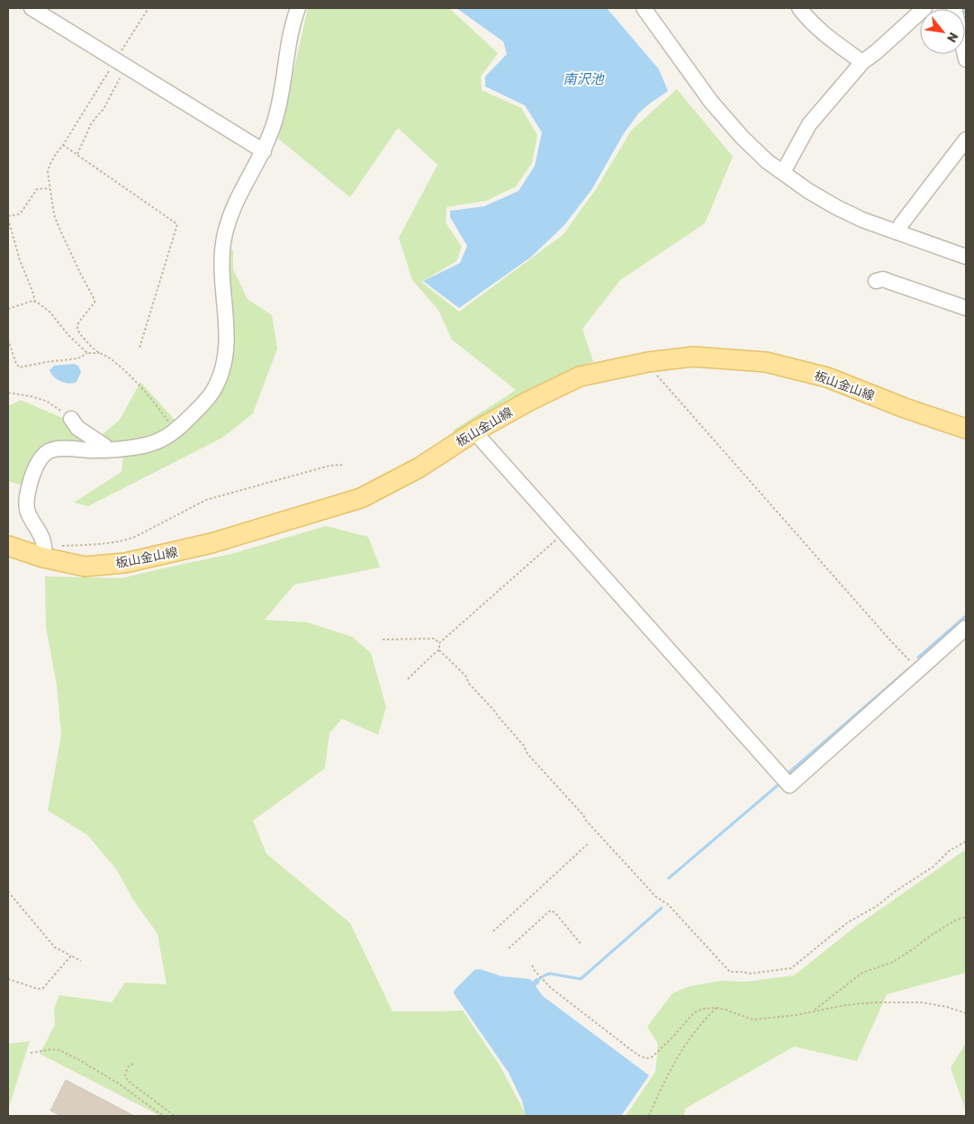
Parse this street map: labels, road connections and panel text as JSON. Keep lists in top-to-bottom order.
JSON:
{
  "streets": {
    "main road": ["板山金山線"]
  },
  "water": ["南沢池"],
  "north": "bottom right"
}
